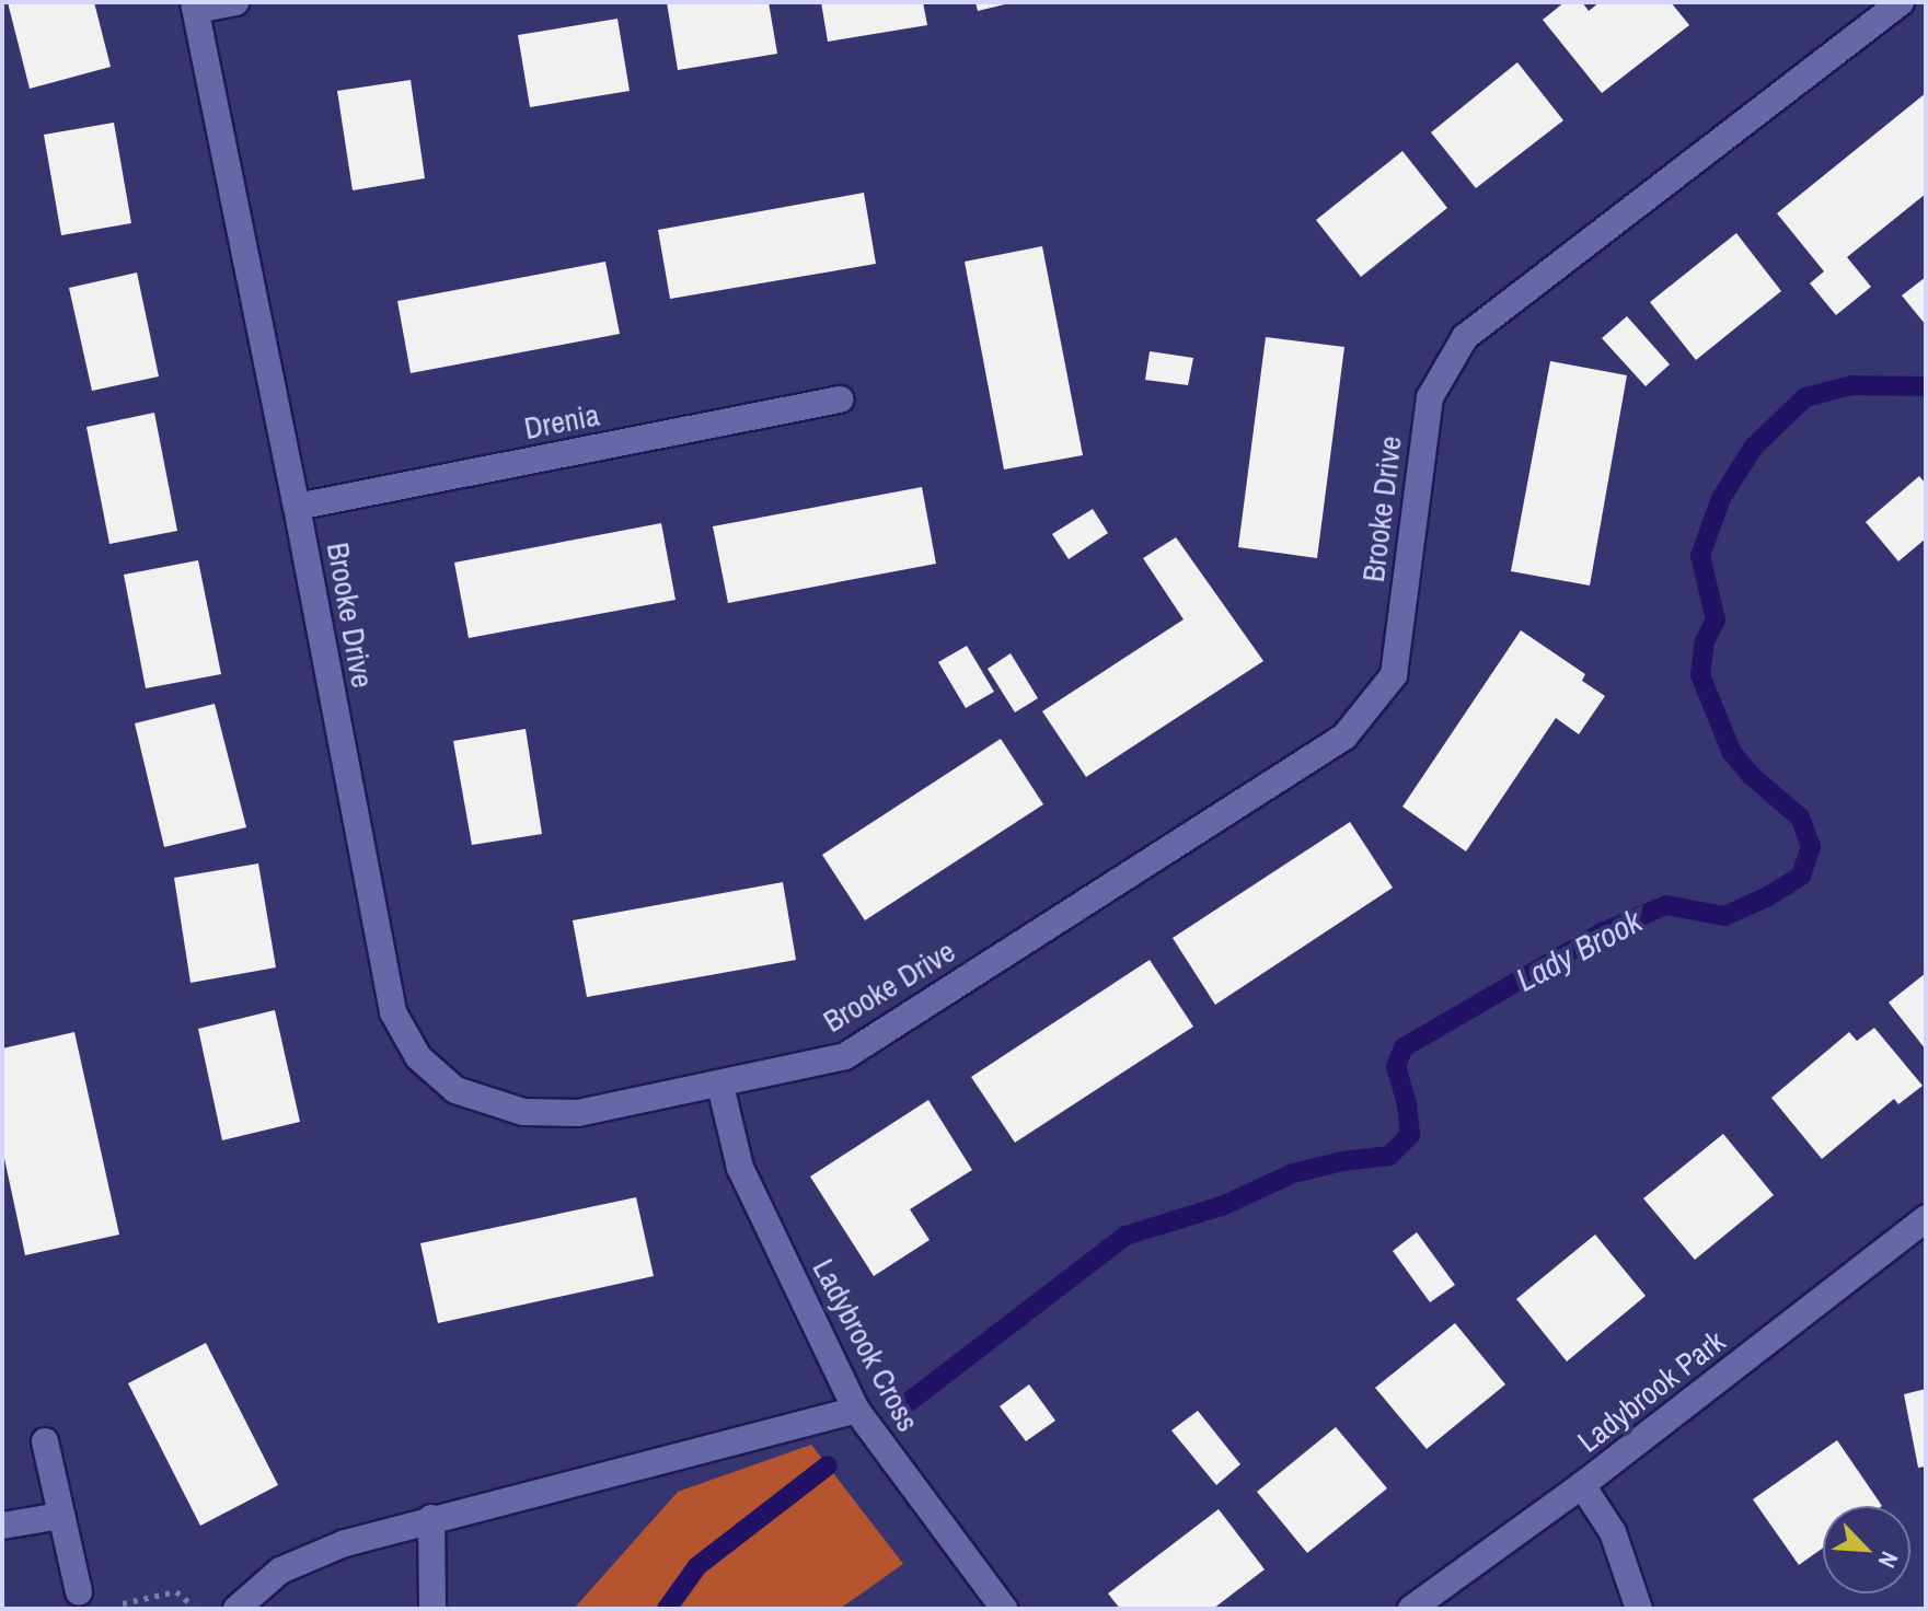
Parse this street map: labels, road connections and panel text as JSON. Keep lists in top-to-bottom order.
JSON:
{
  "streets": {
    "street": [
      "Drenia",
      "Brooke Drive",
      "Ladybrook Cross",
      "Ladybrook Park"
    ]
  },
  "crossings": [
    ["Drenia", "Brooke Drive"],
    ["Brooke Drive", "Ladybrook Cross"]
  ],
  "water": ["Lady Brook"],
  "north": "bottom right"
}
